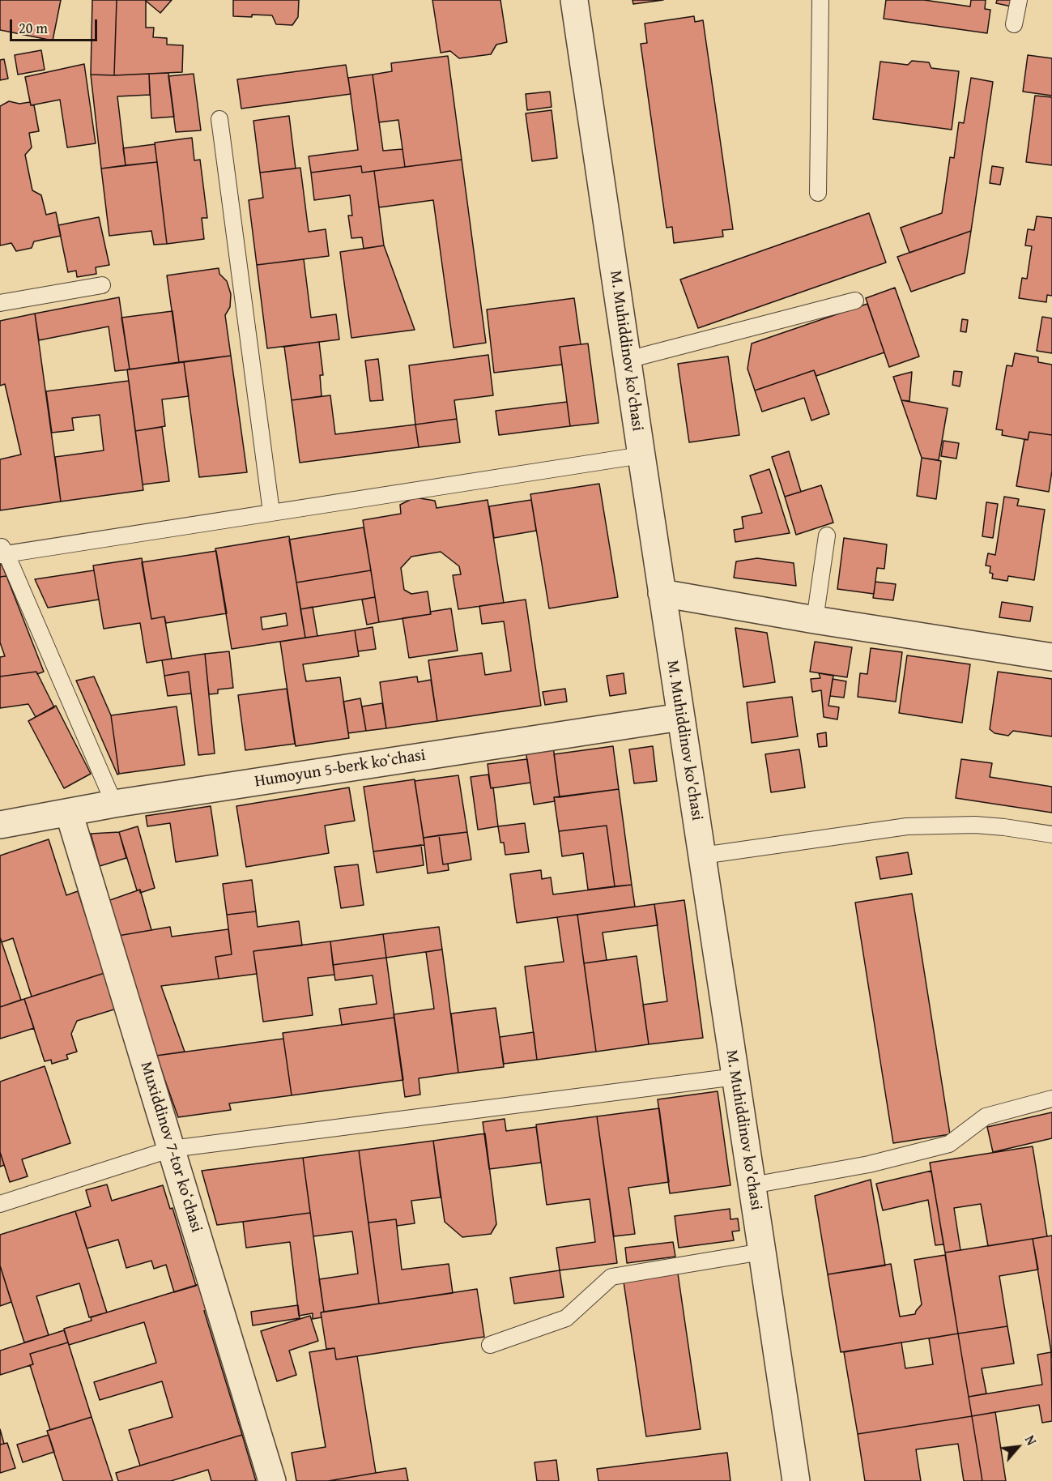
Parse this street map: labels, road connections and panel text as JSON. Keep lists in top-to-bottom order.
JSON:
{
  "streets": {
    "street": ["M. Muhiddinov ko'chasi", "Humoyun 5-berk koʻchasi", "Muxiddinov 7-tor koʻchasi"]
  },
  "crossings": [
    ["M. Muhiddinov ko'chasi", "Humoyun 5-berk koʻchasi"],
    ["Humoyun 5-berk koʻchasi", "Muxiddinov 7-tor koʻchasi"]
  ],
  "scale_bar": "20 m",
  "north": "top right"
}
